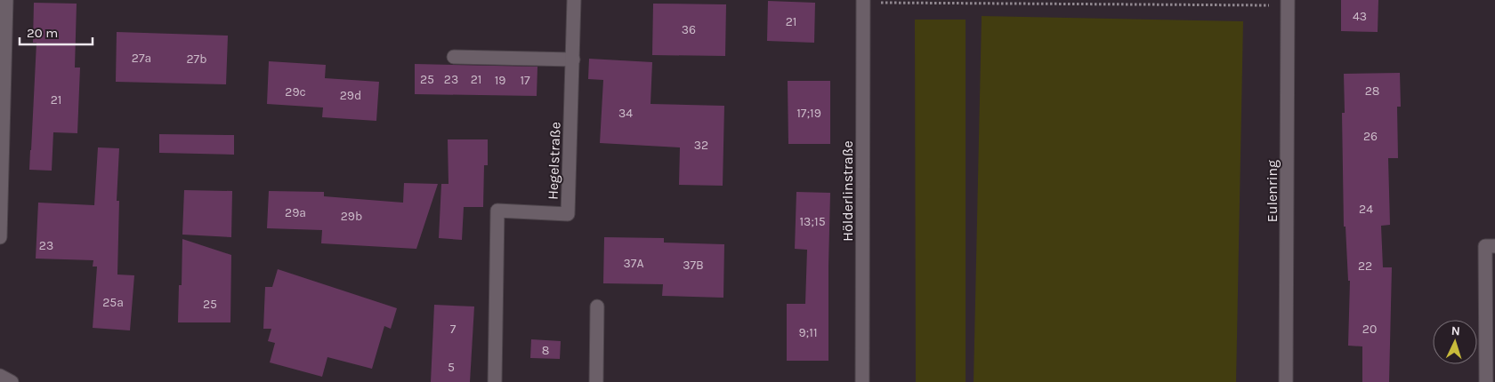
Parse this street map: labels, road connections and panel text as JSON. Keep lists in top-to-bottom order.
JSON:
{
  "streets": {
    "street": ["Hegelstraße", "Hölderlinstraße", "Eulenring"]
  },
  "house_numbers": [
    "43",
    "21",
    "36",
    "27a",
    "27b",
    "25",
    "23",
    "21",
    "19",
    "17",
    "28",
    "29c",
    "29d",
    "21",
    "34",
    "17;19",
    "26",
    "32",
    "24",
    "29a",
    "29b",
    "13;15",
    "23",
    "37A",
    "37B",
    "22",
    "25a",
    "25",
    "7",
    "20",
    "9;11",
    "8",
    "5"
  ],
  "scale_bar": "20 m",
  "north": "top"
}
